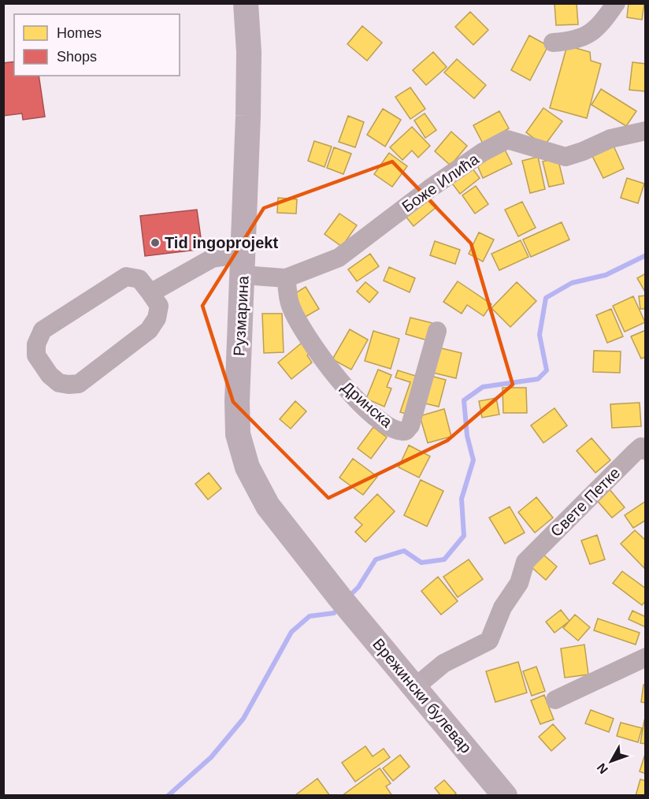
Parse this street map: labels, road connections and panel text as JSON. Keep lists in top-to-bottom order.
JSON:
{
  "streets": {
    "main road": ["Рузмарина", "Врежински булевар"],
    "street": ["Боже Илића", "Дринска", "Свете Петке"]
  },
  "crossings": [
    ["Боже Илића", "Рузмарина"],
    ["Боже Илића", "Дринска"],
    ["Рузмарина", "Врежински булевар"],
    ["Свете Петке", "Врежински булевар"]
  ],
  "places": ["Tid ingoprojekt"],
  "legend": ["Homes", "Shops"],
  "north": "bottom left"
}
